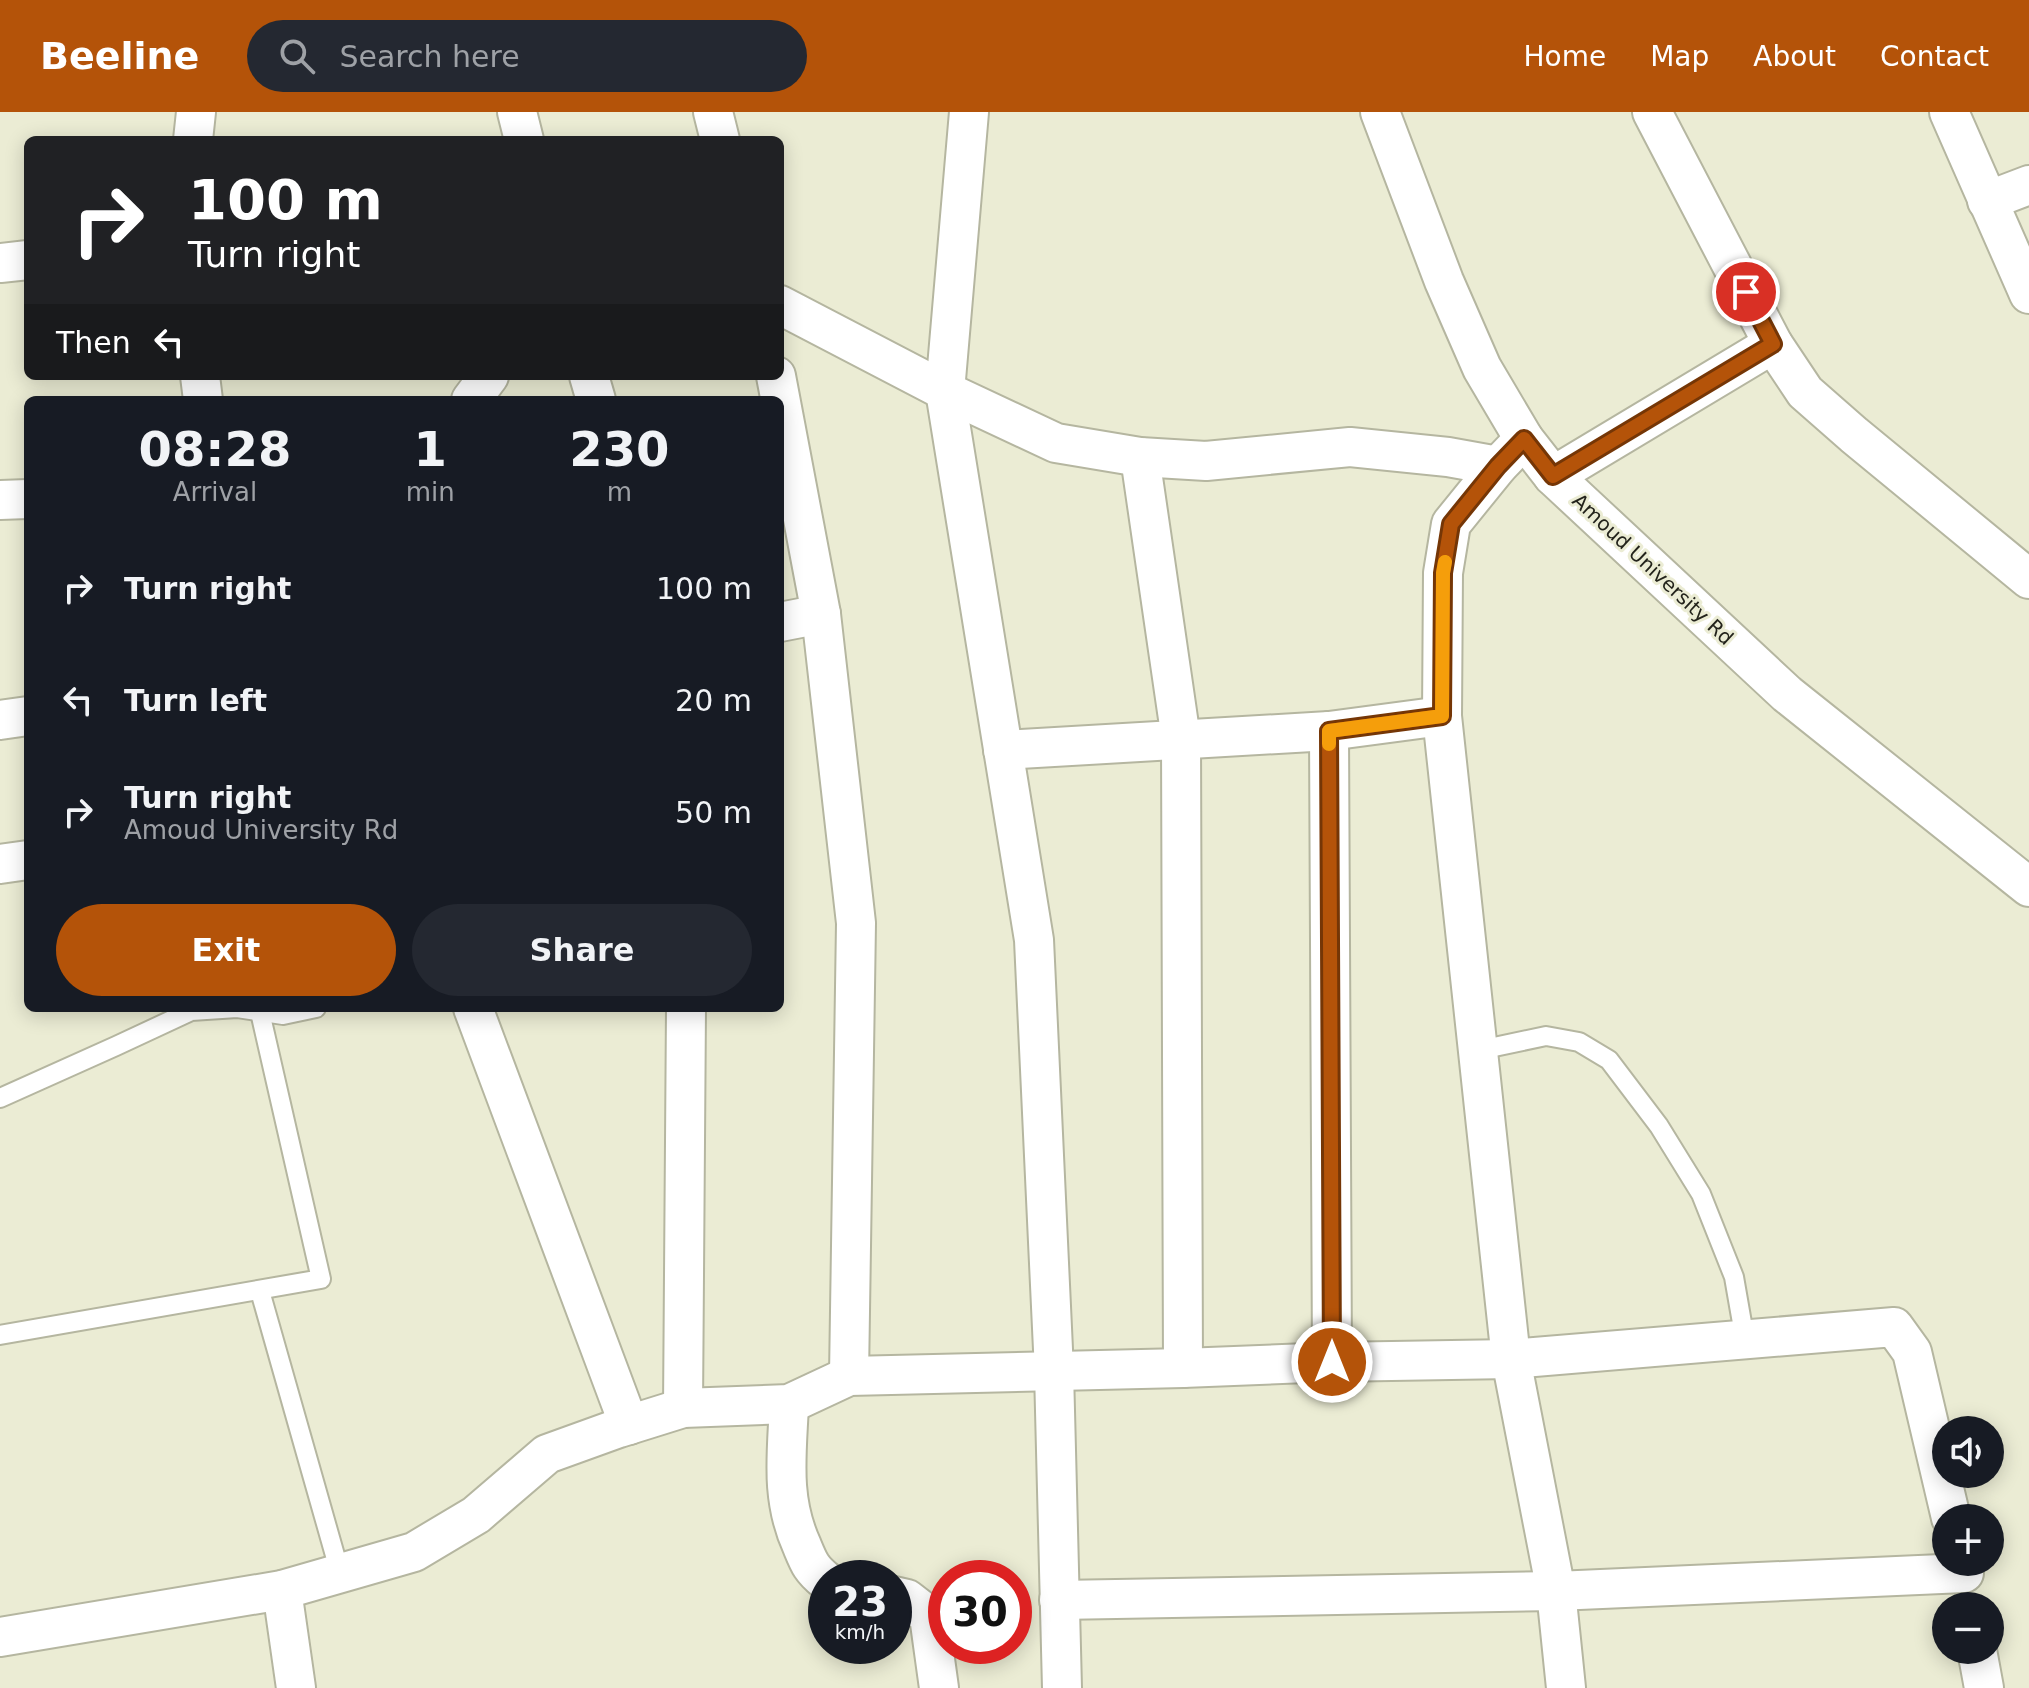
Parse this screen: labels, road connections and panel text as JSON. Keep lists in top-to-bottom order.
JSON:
{
  "streets": {
    "street": ["Amoud University Rd"]
  },
  "page": {
    "header": "Beeline",
    "search": "Search here",
    "nav": [
      "Home",
      "Map",
      "About",
      "Contact"
    ],
    "turn": ["100 m", "Turn right"],
    "then": "Then",
    "eta": [
      "08:28",
      "Arrival",
      "1",
      "min",
      "230",
      "m"
    ],
    "list": [
      {
        "name": "Turn right",
        "value": "100 m"
      },
      {
        "name": "Turn left",
        "value": "20 m"
      },
      {
        "name": "Turn right",
        "note": "Amoud University Rd",
        "value": "50 m"
      }
    ],
    "buttons": ["Exit", "Share"],
    "map_buttons": ["+", "−"],
    "speed": "23 km/h",
    "limit": "30"
  }
}
